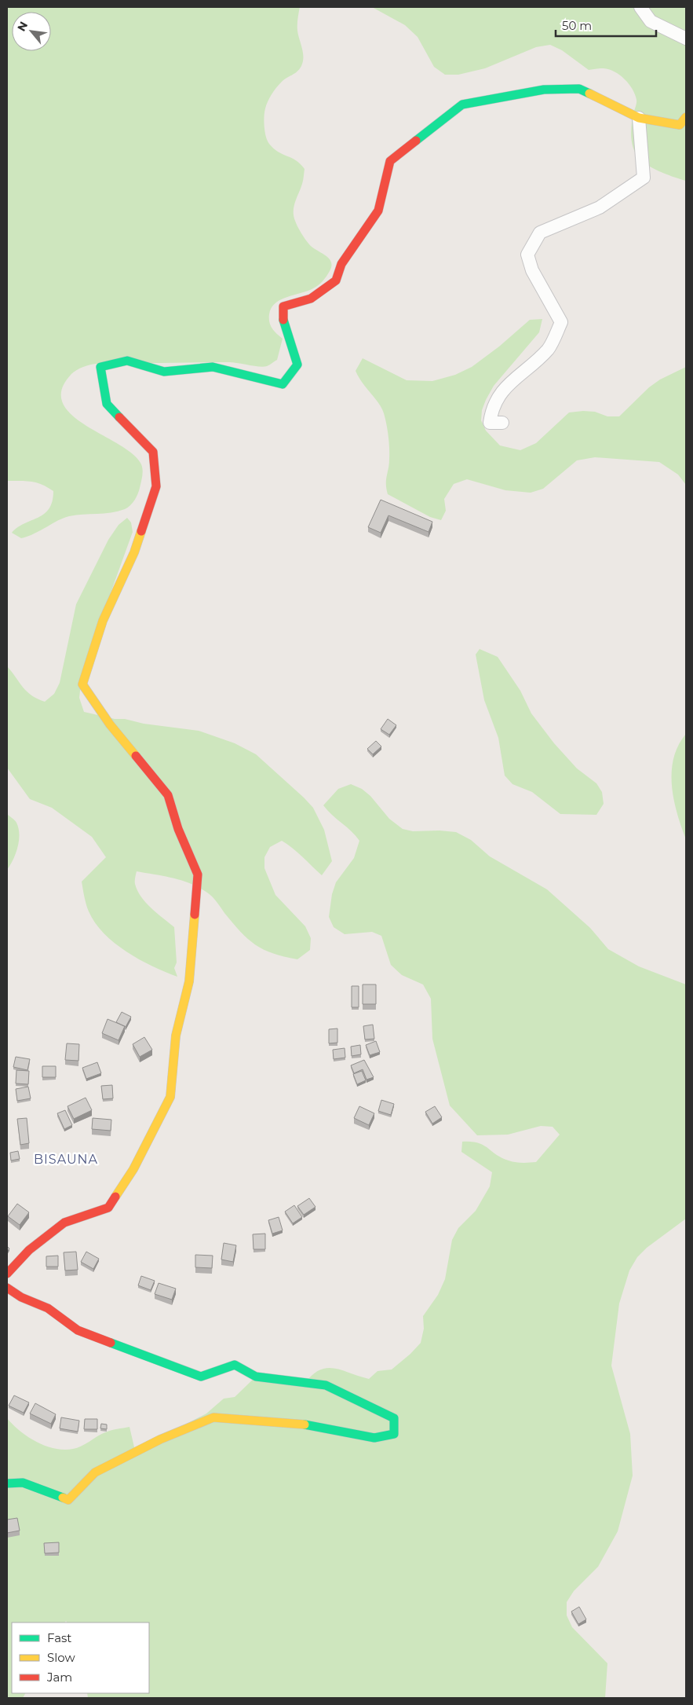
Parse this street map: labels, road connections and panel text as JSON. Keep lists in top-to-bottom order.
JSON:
{
  "districts": ["BISAUNA"],
  "legend": ["Fast", "Slow", "Jam"],
  "scale_bar": "50 m",
  "north": "top left"
}
